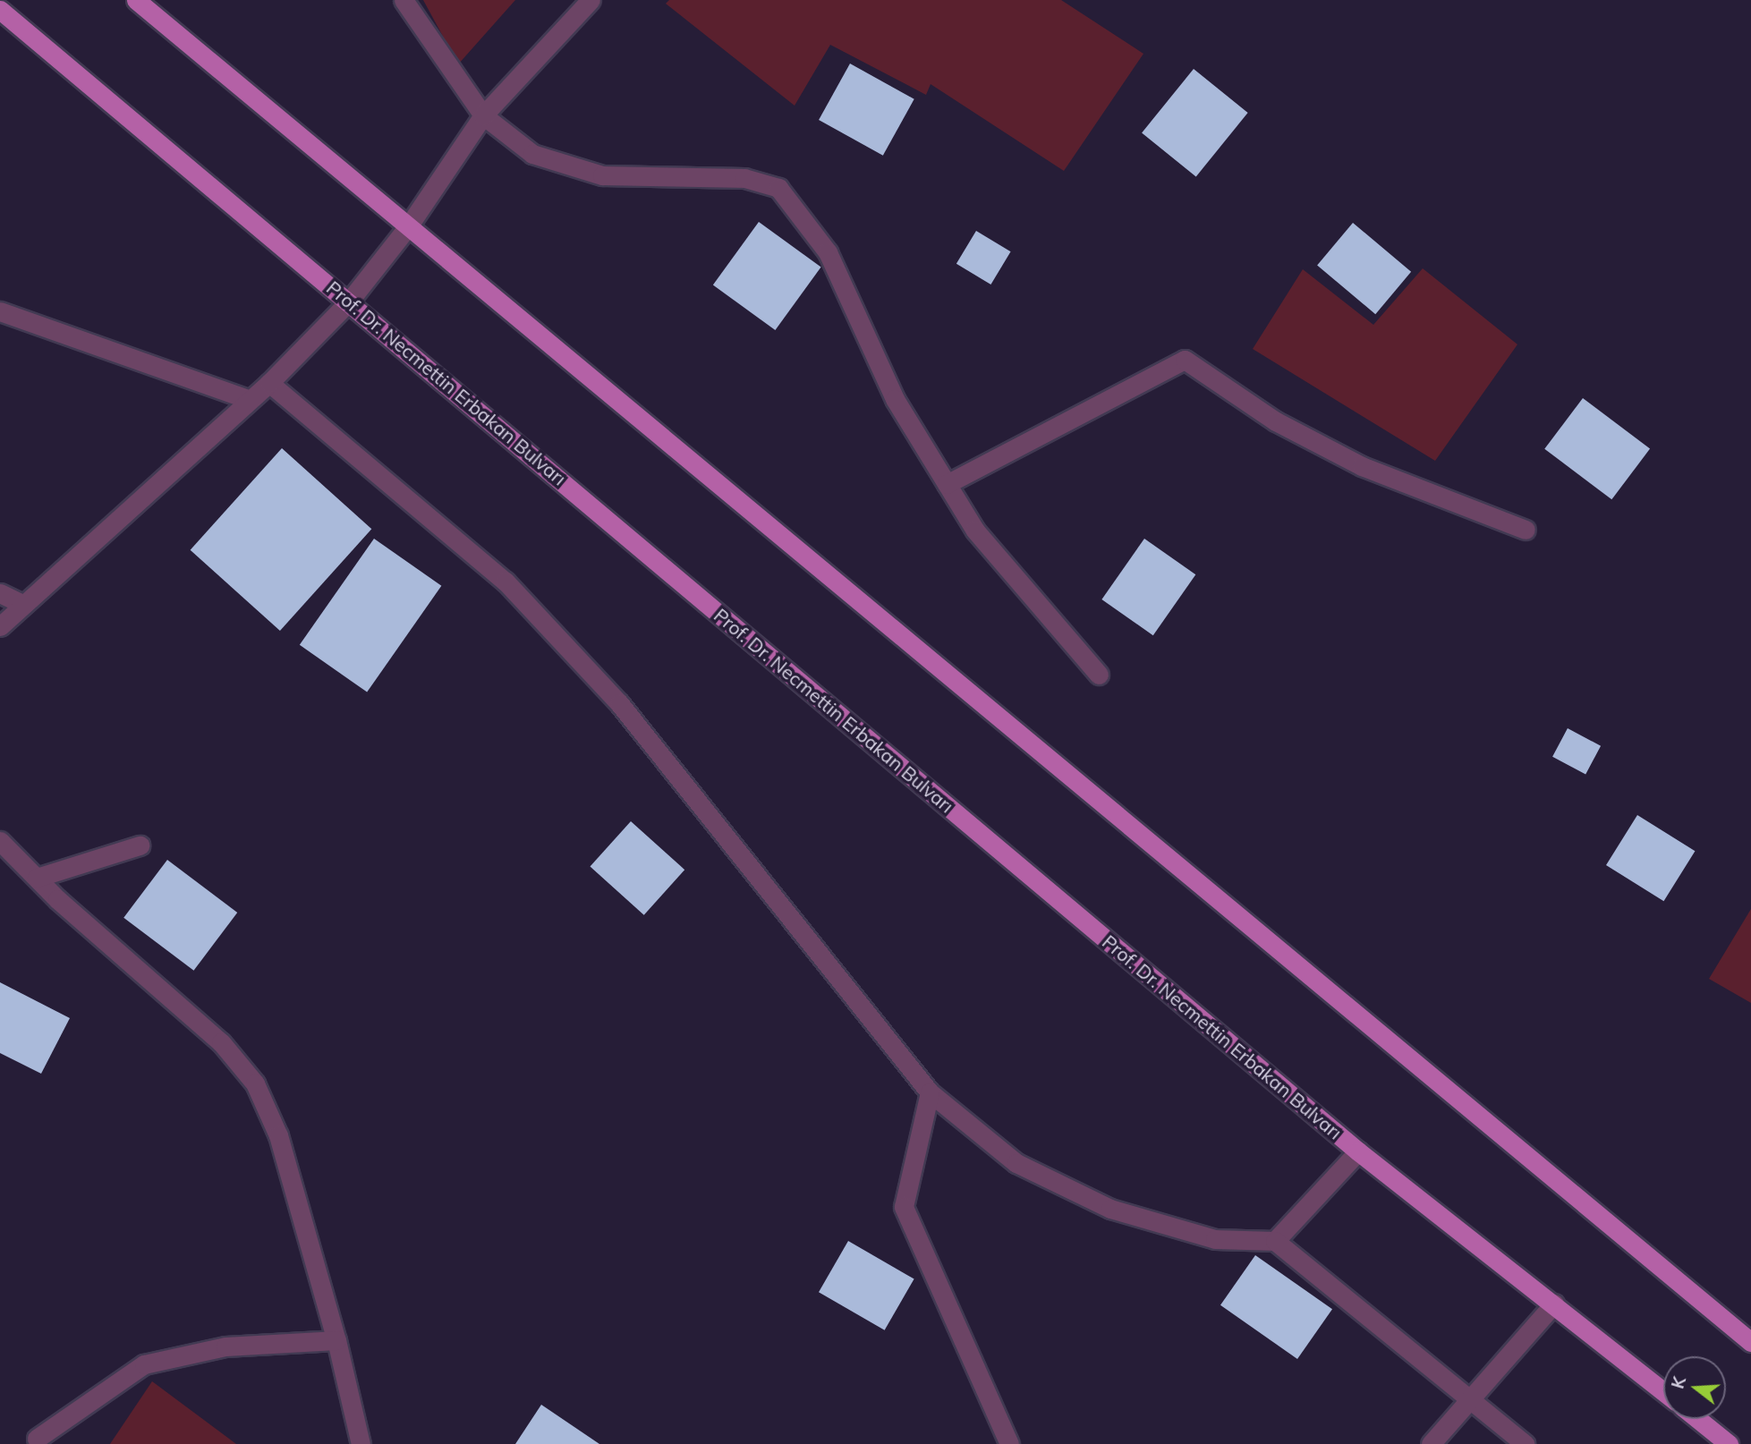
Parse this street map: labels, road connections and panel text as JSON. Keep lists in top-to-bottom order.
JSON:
{
  "streets": {
    "main road": ["Prof. Dr. Necmettin Erbakan Bulvarı"]
  },
  "north": "left"
}
